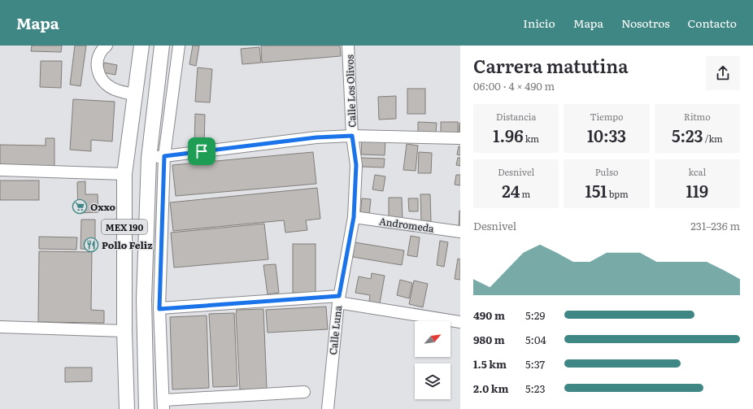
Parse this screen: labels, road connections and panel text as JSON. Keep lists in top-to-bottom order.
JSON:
{
  "streets": {
    "main road": ["MEX 190"],
    "street": ["Calle Los Olivos", "Andromeda", "Calle Luna"]
  },
  "crossings": [
    ["Calle Los Olivos", "Calle Luna"],
    ["Andromeda", "Calle Luna"]
  ],
  "places": {
    "supermarket": ["Oxxo"],
    "restaurant": ["Pollo Feliz"]
  },
  "north": "top right",
  "page": {
    "header": "Mapa",
    "nav": [
      "Inicio",
      "Mapa",
      "Nosotros",
      "Contacto"
    ],
    "heading": ["Carrera matutina", "06:00 · 4 × 490 m"],
    "stats": [
      ["Distancia", "1.96 km"],
      ["Tiempo", "10:33"],
      ["Ritmo", "5:23 /km"],
      ["Desnivel", "24 m"],
      ["Pulso", "151 bpm"],
      ["kcal", "119"]
    ],
    "chart": ["Desnivel", "231–236 m"],
    "list": [
      {
        "name": "490 m",
        "note": "5:29"
      },
      {
        "name": "980 m",
        "note": "5:04"
      },
      {
        "name": "1.5 km",
        "note": "5:37"
      },
      {
        "name": "2.0 km",
        "note": "5:23"
      }
    ]
  }
}
